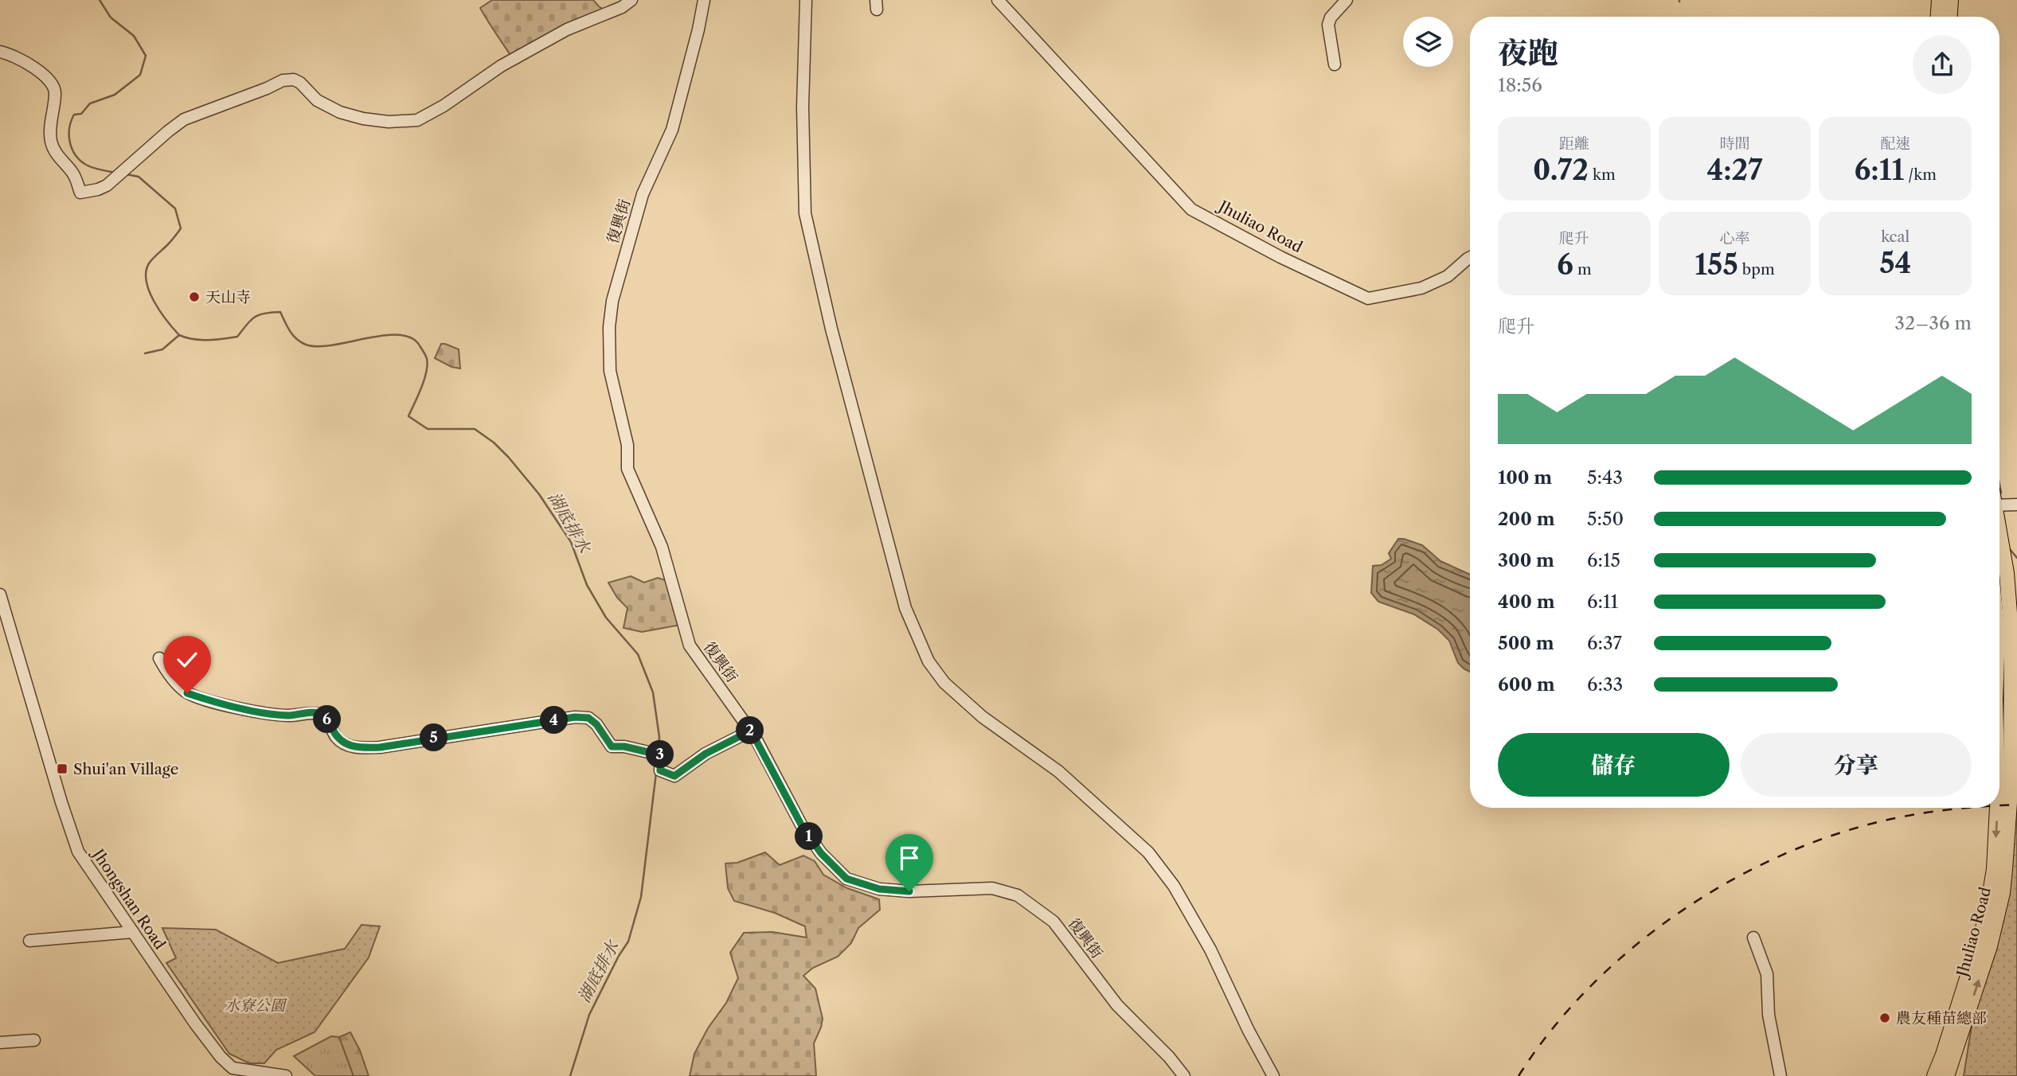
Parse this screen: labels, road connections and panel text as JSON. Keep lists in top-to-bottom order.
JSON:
{
  "streets": {
    "main road": ["Jhuliao Road"],
    "street": ["復興街", "Jhongshan Road"]
  },
  "water": ["湖底排水"],
  "parks": ["水寮公園"],
  "places": {
    "other": ["天山寺", "農友種苗總部"],
    "transit": ["Shui'an Village"]
  },
  "page": {
    "heading": ["夜跑", "18:56"],
    "stats": [
      ["距離", "0.72 km"],
      ["時間", "4:27"],
      ["配速", "6:11 /km"],
      ["爬升", "6 m"],
      ["心率", "155 bpm"],
      ["kcal", "54"]
    ],
    "chart": ["爬升", "32–36 m"],
    "list": [
      {
        "name": "100 m",
        "note": "5:43"
      },
      {
        "name": "200 m",
        "note": "5:50"
      },
      {
        "name": "300 m",
        "note": "6:15"
      },
      {
        "name": "400 m",
        "note": "6:11"
      },
      {
        "name": "500 m",
        "note": "6:37"
      },
      {
        "name": "600 m",
        "note": "6:33"
      }
    ],
    "pins": [
      "6",
      "4",
      "2",
      "5",
      "3",
      "1"
    ],
    "buttons": ["儲存", "分享"]
  }
}
